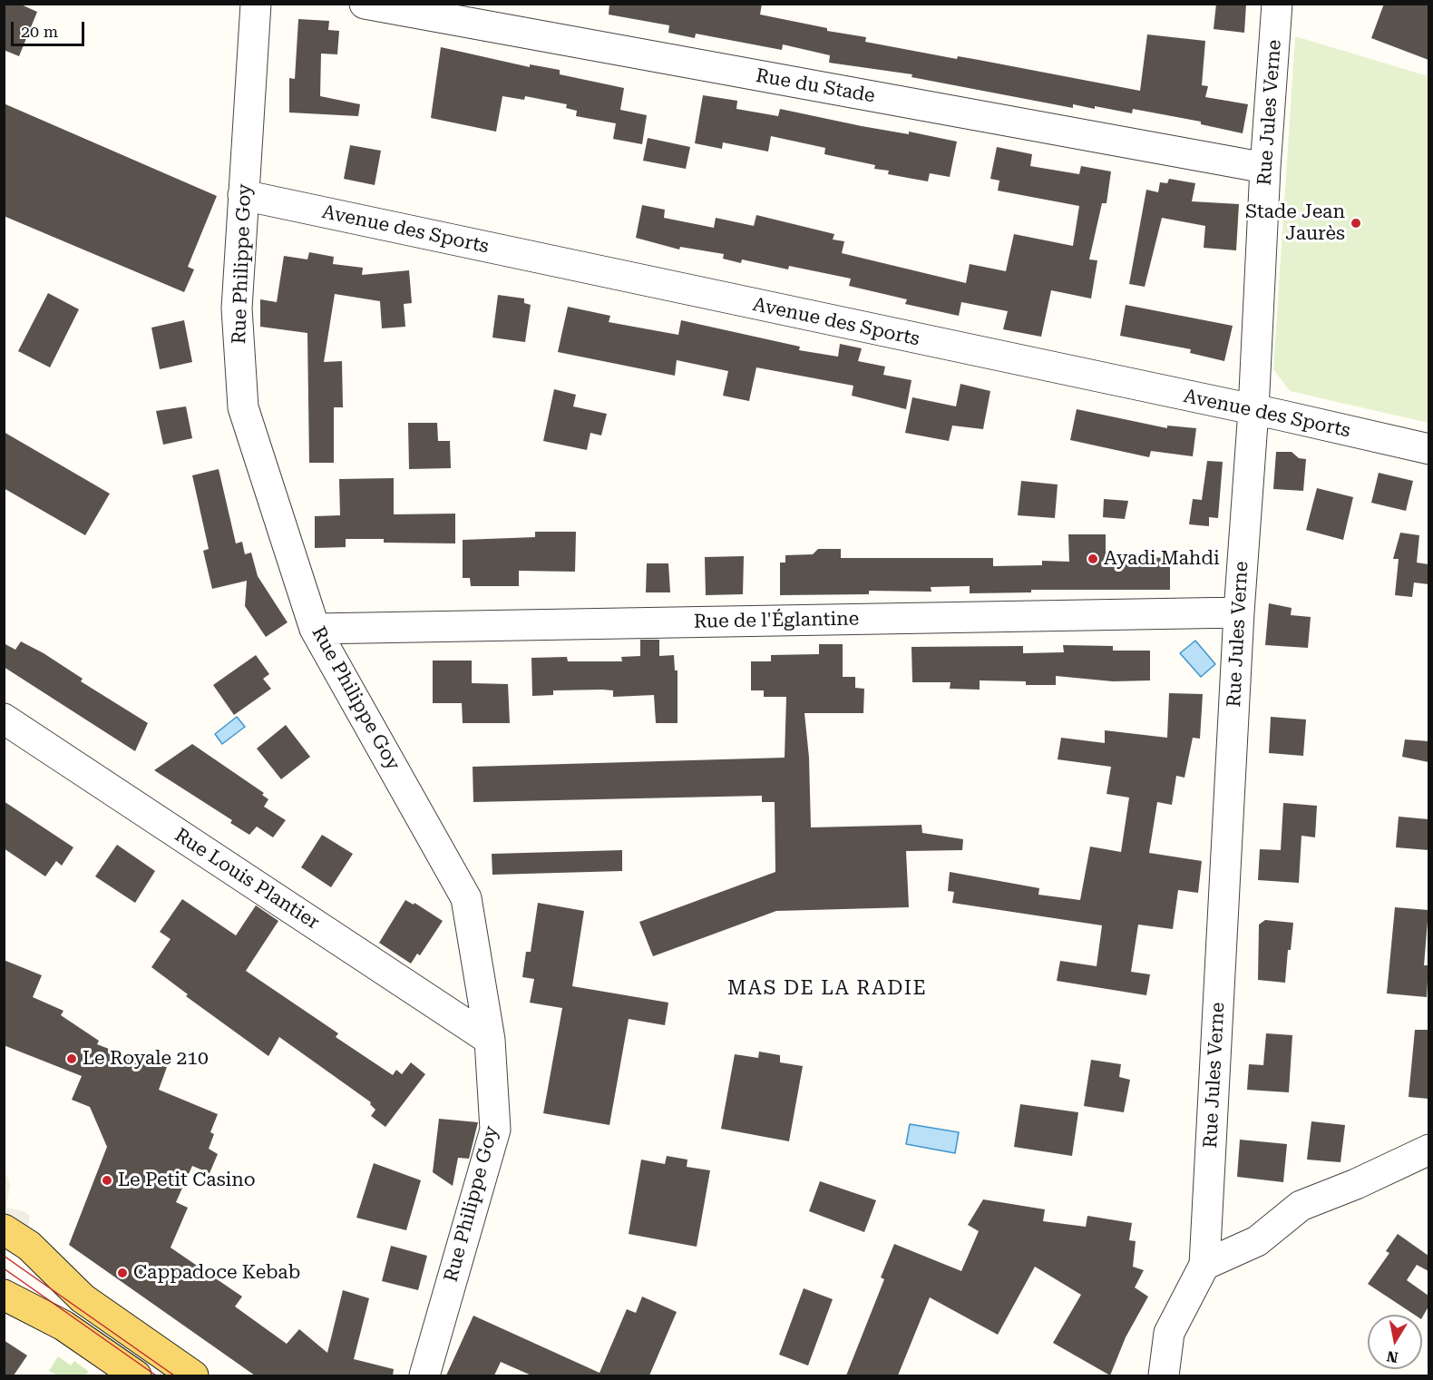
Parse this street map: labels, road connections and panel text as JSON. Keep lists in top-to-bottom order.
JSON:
{
  "streets": {
    "street": [
      "Rue du Stade",
      "Rue Jules Verne",
      "Avenue des Sports",
      "Rue Philippe Goy",
      "Rue de l'Églantine",
      "Rue Louis Plantier"
    ]
  },
  "crossings": [
    ["Rue du Stade", "Rue Jules Verne"],
    ["Rue Jules Verne", "Avenue des Sports"],
    ["Rue Jules Verne", "Rue de l'Églantine"],
    ["Avenue des Sports", "Rue Philippe Goy"],
    ["Rue Philippe Goy", "Rue de l'Églantine"],
    ["Rue Philippe Goy", "Rue Louis Plantier"]
  ],
  "districts": ["MAS DE LA RADIE"],
  "places": [
    "Stade Jean Jaurès",
    "Ayadi Mahdi",
    "Le Royale 210",
    "Le Petit Casino",
    "Cappadoce Kebab"
  ],
  "scale_bar": "20 m",
  "north": "bottom"
}
